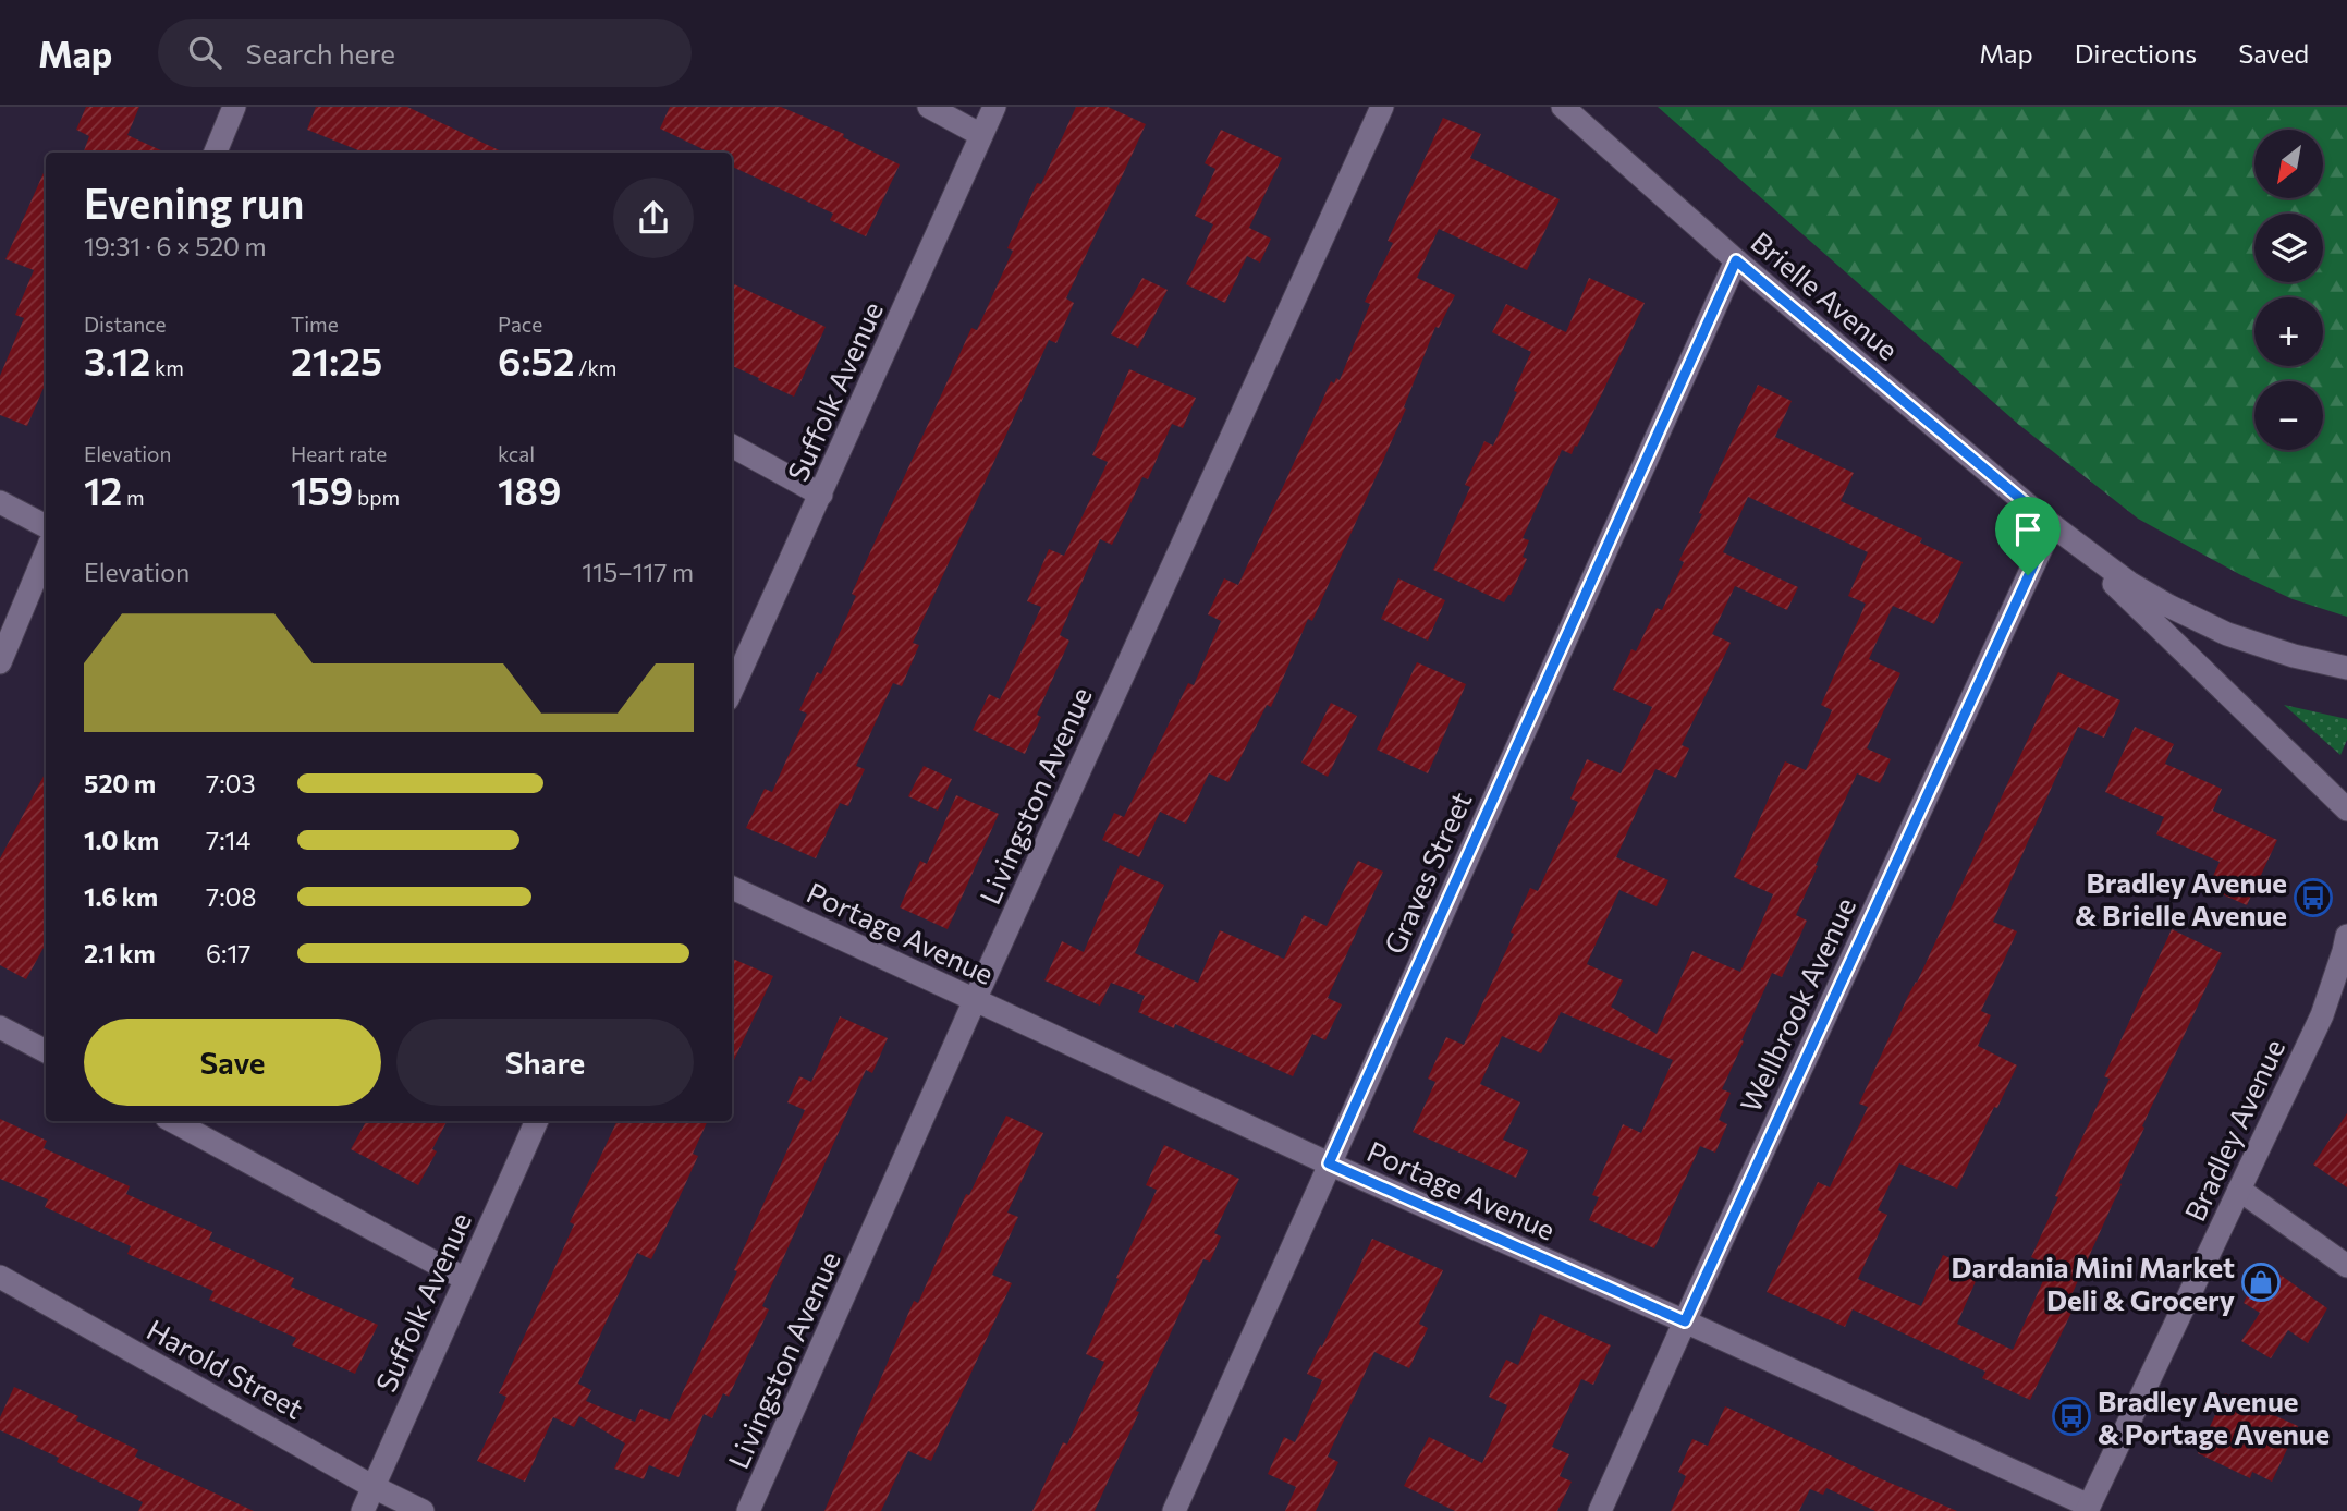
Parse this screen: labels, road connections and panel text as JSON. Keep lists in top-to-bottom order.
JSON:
{
  "streets": {
    "street": [
      "Brielle Avenue",
      "Suffolk Avenue",
      "Livingston Avenue",
      "Graves Street",
      "Portage Avenue",
      "Wellbrook Avenue",
      "Bradley Avenue",
      "Harold Street"
    ]
  },
  "crossings": [
    ["Brielle Avenue", "Graves Street"],
    ["Brielle Avenue", "Wellbrook Avenue"],
    ["Suffolk Avenue", "Harold Street"],
    ["Livingston Avenue", "Portage Avenue"],
    ["Graves Street", "Portage Avenue"],
    ["Portage Avenue", "Wellbrook Avenue"],
    ["Portage Avenue", "Bradley Avenue"]
  ],
  "places": {
    "bus stop": ["Bradley Avenue & Brielle Avenue", "Bradley Avenue & Portage Avenue"],
    "shop": ["Dardania Mini Market Deli & Grocery"]
  },
  "north": "bottom left",
  "page": {
    "header": "Map",
    "search": "Search here",
    "nav": ["Map", "Directions", "Saved"],
    "map_buttons": ["+", "−"],
    "heading": ["Evening run", "19:31 · 6 × 520 m"],
    "stats": [
      ["Distance", "3.12 km"],
      ["Time", "21:25"],
      ["Pace", "6:52 /km"],
      ["Elevation", "12 m"],
      ["Heart rate", "159 bpm"],
      ["kcal", "189"]
    ],
    "chart": ["Elevation", "115–117 m"],
    "list": [
      {
        "name": "520 m",
        "note": "7:03"
      },
      {
        "name": "1.0 km",
        "note": "7:14"
      },
      {
        "name": "1.6 km",
        "note": "7:08"
      },
      {
        "name": "2.1 km",
        "note": "6:17"
      }
    ],
    "buttons": ["Save", "Share"]
  }
}
